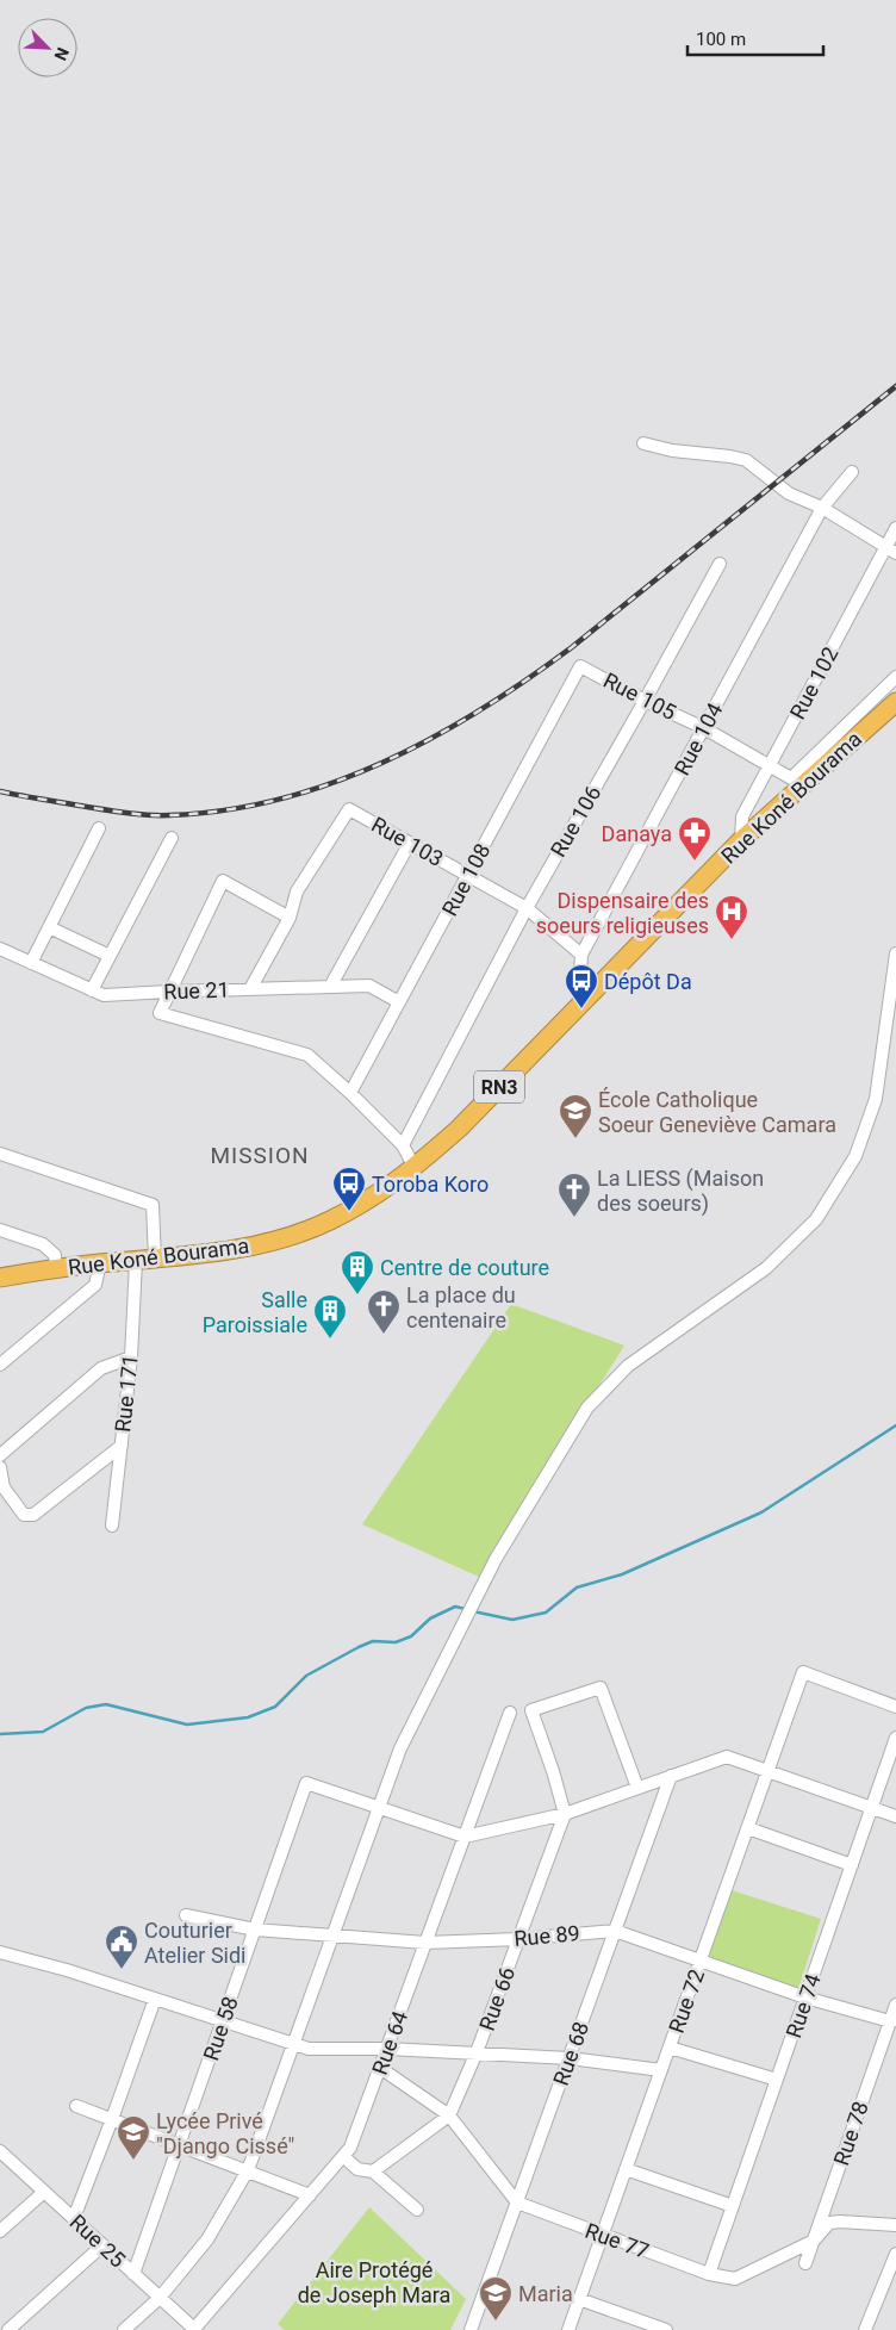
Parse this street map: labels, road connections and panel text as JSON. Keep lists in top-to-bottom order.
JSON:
{
  "streets": {
    "highway": ["Rue Koné Bourama", "RN3"],
    "street": [
      "Rue 102",
      "Rue 105",
      "Rue 104",
      "Rue 106",
      "Rue 103",
      "Rue 108",
      "Rue 21",
      "Rue 171",
      "Rue 89",
      "Rue 66",
      "Rue 72",
      "Rue 74",
      "Rue 58",
      "Rue 64",
      "Rue 68",
      "Rue 78",
      "Rue 25",
      "Rue 77"
    ]
  },
  "crossings": [
    ["Rue 102", "Rue 105"],
    ["Rue 102", "Rue Koné Bourama"],
    ["Rue 105", "Rue 104"],
    ["Rue 105", "Rue 106"],
    ["Rue 105", "Rue 108"],
    ["Rue 104", "Rue Koné Bourama"],
    ["Rue 104", "Rue 103"],
    ["Rue Koné Bourama", "Rue 171"],
    ["Rue 106", "Rue 103"],
    ["Rue 103", "Rue 108"],
    ["Rue 108", "Rue 21"],
    ["Rue 89", "Rue 66"],
    ["Rue 89", "Rue 72"],
    ["Rue 89", "Rue 74"],
    ["Rue 89", "Rue 58"],
    ["Rue 89", "Rue 64"],
    ["Rue 89", "Rue 68"],
    ["Rue 89", "Rue 78"],
    ["Rue 72", "Rue 77"],
    ["Rue 74", "Rue 77"],
    ["Rue 58", "Rue 25"],
    ["Rue 64", "Rue 25"],
    ["Rue 68", "Rue 77"],
    ["Rue 78", "Rue 77"]
  ],
  "districts": ["MISSION"],
  "parks": ["Aire Protégé de Joseph Mara"],
  "places": {
    "pharmacy": ["Danaya"],
    "hospital": ["Dispensaire des soeurs religieuses"],
    "bus stop": ["Dépôt Da", "Toroba Koro"],
    "school or university": ["École Catholique Soeur Geneviève Camara", "Lycée Privé \"Django Cissé\"", "Maria"],
    "church": ["La LIESS (Maison des soeurs)", "La place du centenaire"],
    "building": ["Centre de couture", "Salle Paroissiale"],
    "public building": ["Couturier Atelier Sidi"]
  },
  "scale_bar": "100 m",
  "north": "bottom right"
}
